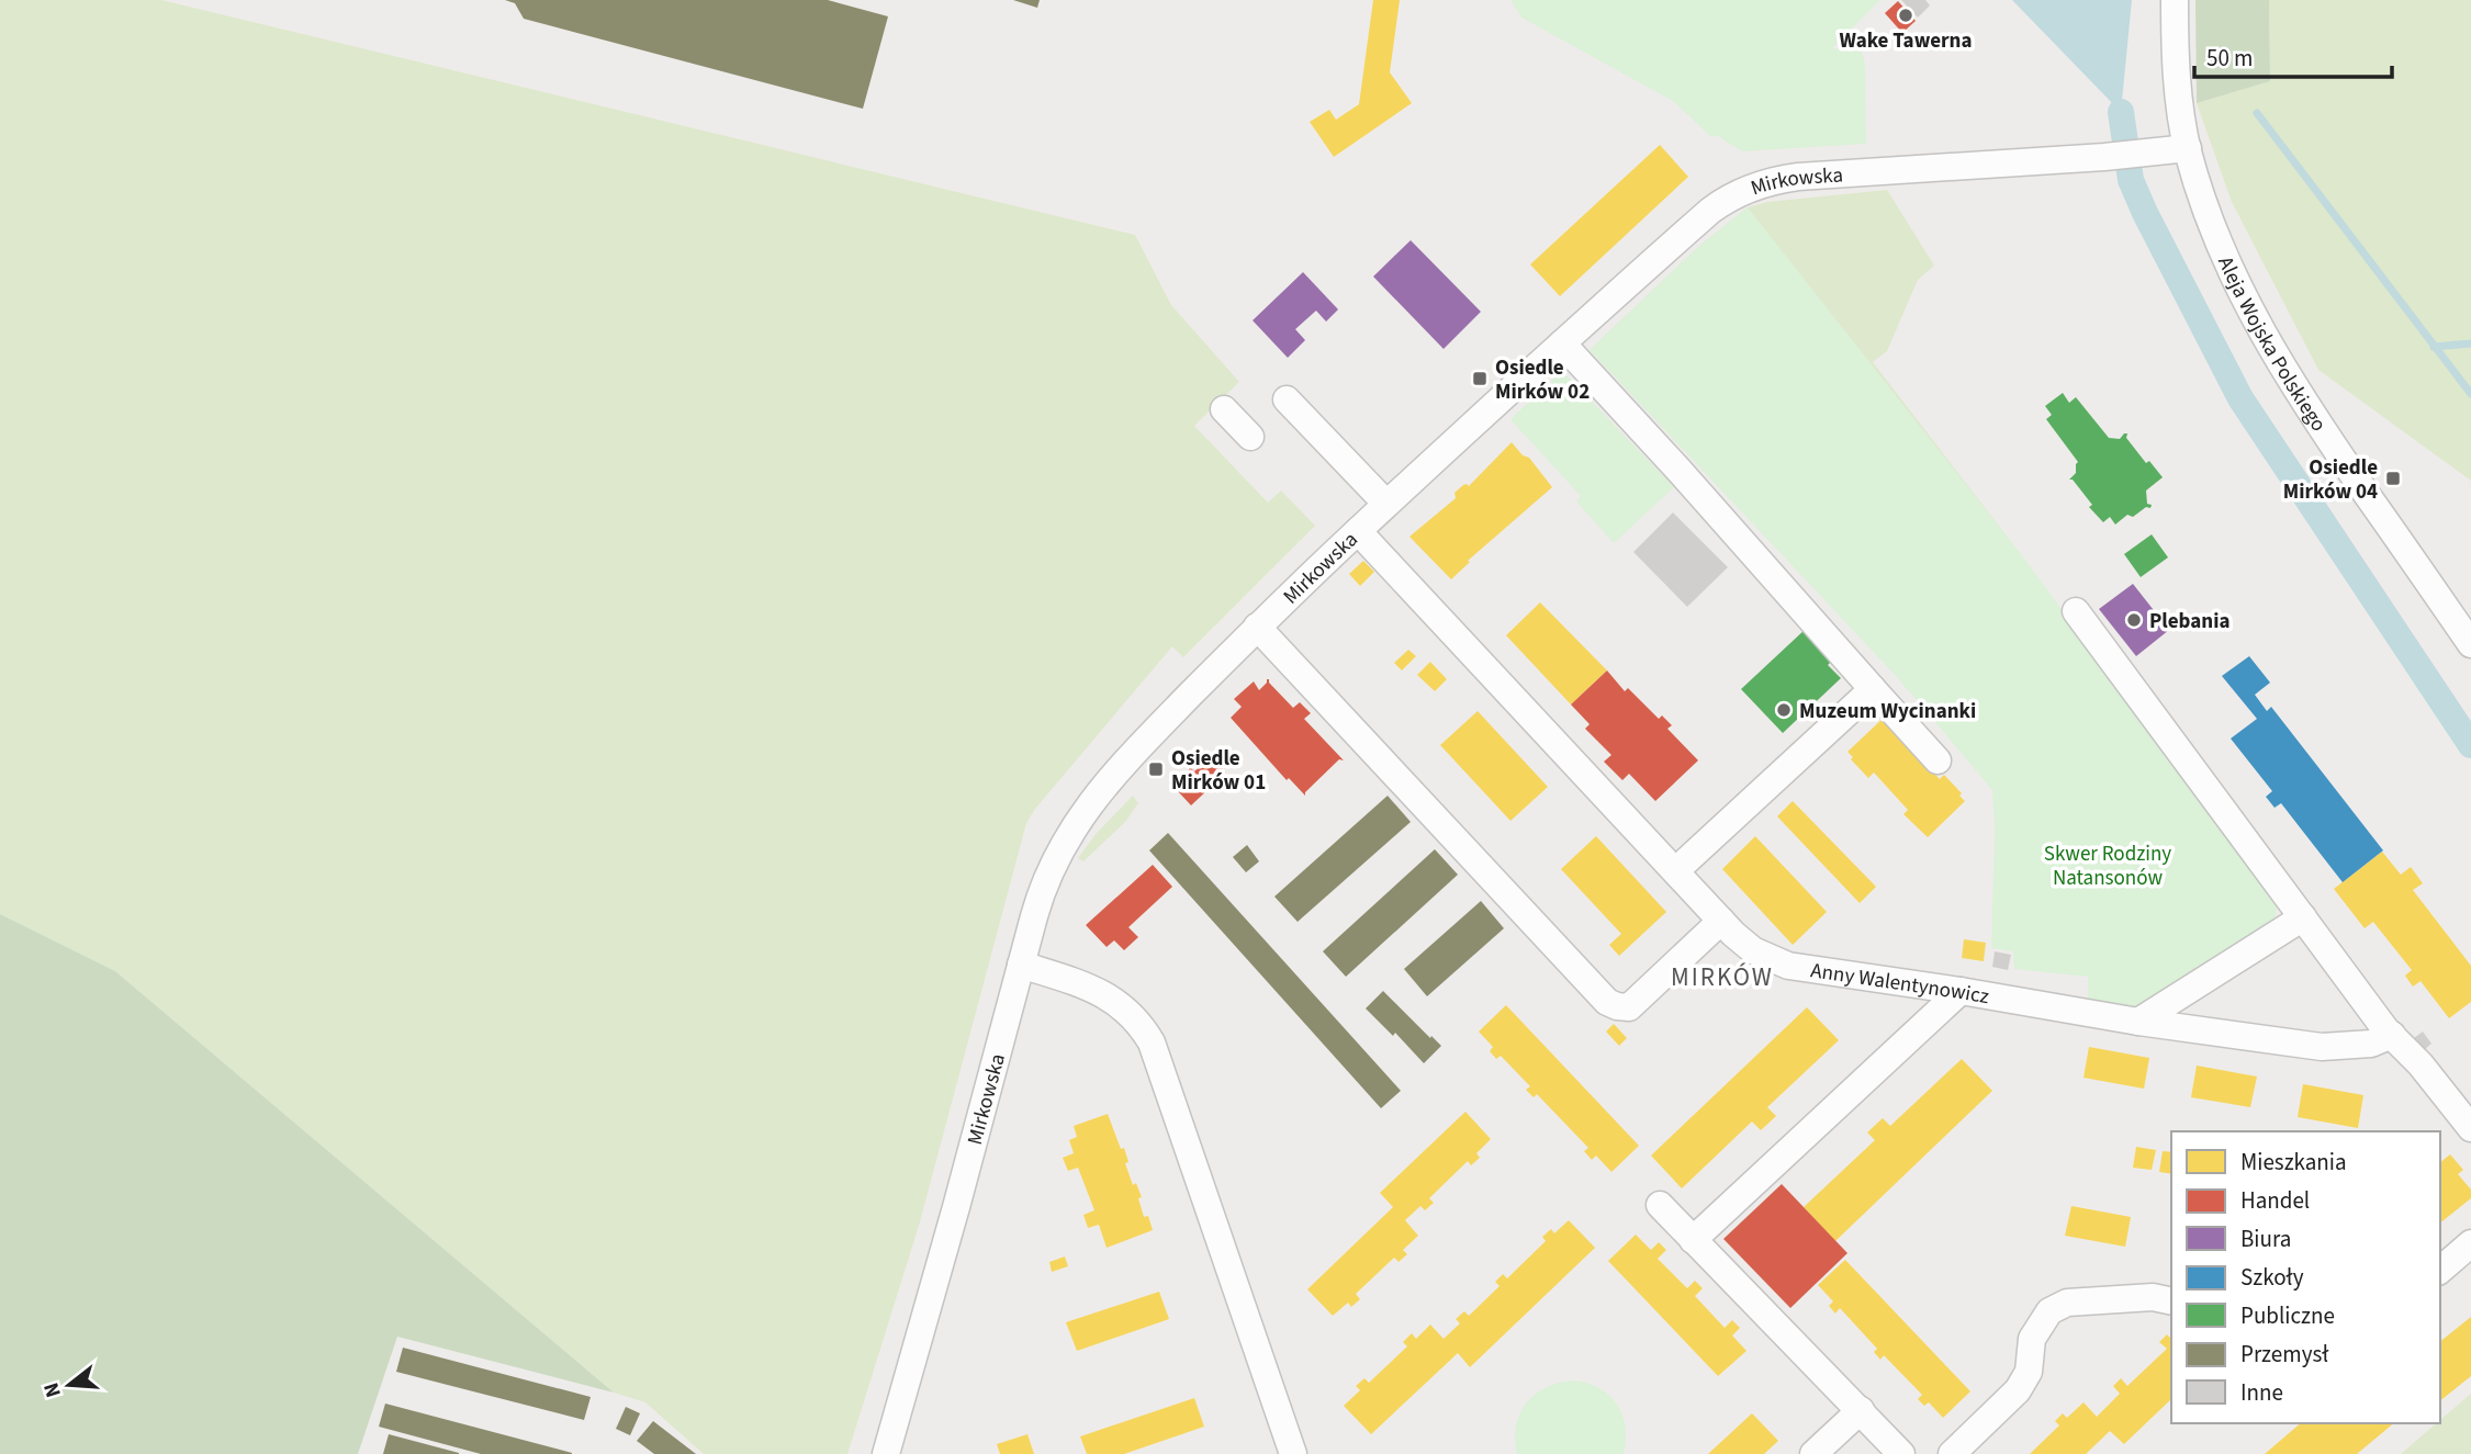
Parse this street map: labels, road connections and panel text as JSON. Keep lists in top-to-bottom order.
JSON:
{
  "streets": {
    "street": ["Mirkowska", "Aleja Wojska Polskiego", "Anny Walentynowicz"]
  },
  "crossings": [
    ["Mirkowska", "Aleja Wojska Polskiego"],
    ["Mirkowska", "Anny Walentynowicz"]
  ],
  "districts": ["MIRKÓW"],
  "parks": ["Skwer Rodziny Natansonów"],
  "places": {
    "other": ["Wake Tawerna", "Plebania", "Muzeum Wycinanki"],
    "transit": ["Osiedle Mirków 02", "Osiedle Mirków 04", "Osiedle Mirków 01"]
  },
  "legend": [
    "Mieszkania",
    "Handel",
    "Biura",
    "Szkoły",
    "Publiczne",
    "Przemysł",
    "Inne"
  ],
  "scale_bar": "50 m",
  "north": "left"
}
